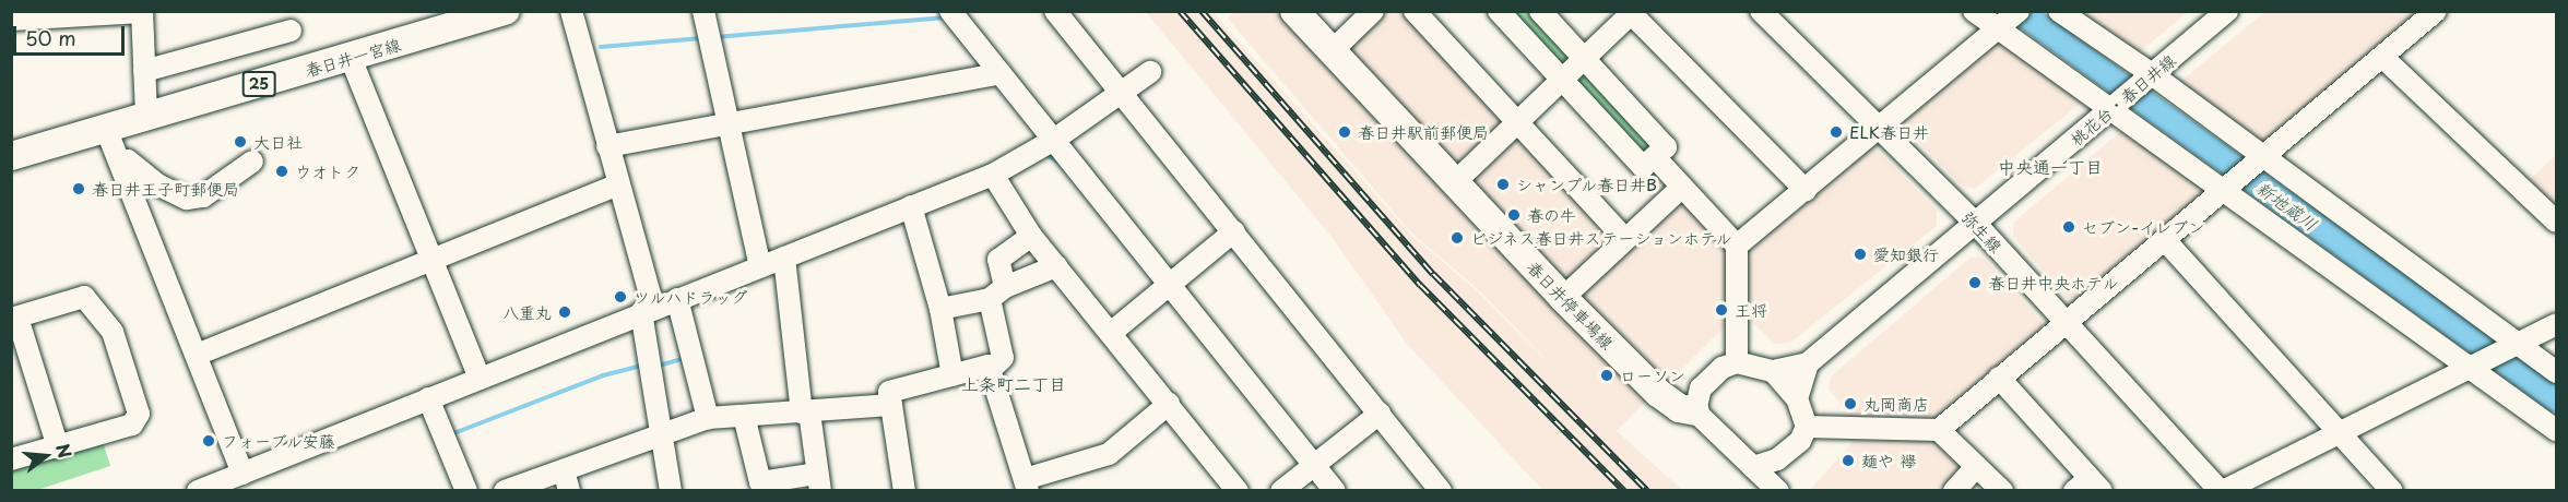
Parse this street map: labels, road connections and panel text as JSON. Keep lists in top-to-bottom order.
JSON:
{
  "streets": {
    "main road": ["春日井一宮線", "25", "春日井停車場線"],
    "street": ["桃花台・春日井線", "弥生線"]
  },
  "crossings": [
    ["桃花台・春日井線", "弥生線"]
  ],
  "districts": ["中央通一丁目", "上条町二丁目"],
  "water": ["新地蔵川"],
  "places": [
    "春日井駅前郵便局",
    "ELK春日井",
    "大日社",
    "ウオトク",
    "シャンプル春日井B",
    "春日井王子町郵便局",
    "春の牛",
    "セブン-イレブン",
    "ビジネス春日井ステーションホテル",
    "愛知銀行",
    "春日井中央ホテル",
    "ツルハドラッグ",
    "王将",
    "八重丸",
    "ローソン",
    "丸岡商店",
    "フォーブル安藤",
    "麺や 襷"
  ],
  "scale_bar": "50 m",
  "north": "right"
}
